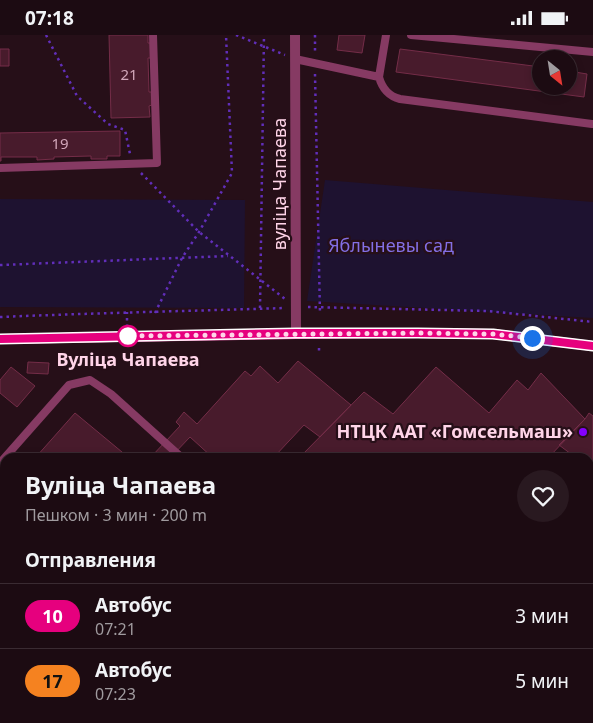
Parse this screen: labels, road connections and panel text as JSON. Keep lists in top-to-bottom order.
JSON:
{
  "streets": {
    "street": ["вуліца Чапаева"]
  },
  "parks": ["Яблыневы сад"],
  "places": ["Вуліца Чапаева", "НТЦК ААТ «Гомсельмаш»"],
  "lines": ["bus line 10"],
  "house_numbers": ["21", "19"],
  "north": "bottom right",
  "page": {
    "status": "07:18",
    "heading": [
      ["Вуліца Чапаева", "Пешком · 3 мин · 200 m"],
      "Отправления"
    ],
    "list": [
      {
        "mark": "10",
        "name": "Автобус",
        "note": "07:21",
        "value": "3 мин"
      },
      {
        "mark": "17",
        "name": "Автобус",
        "note": "07:23",
        "value": "5 мин"
      }
    ]
  }
}
